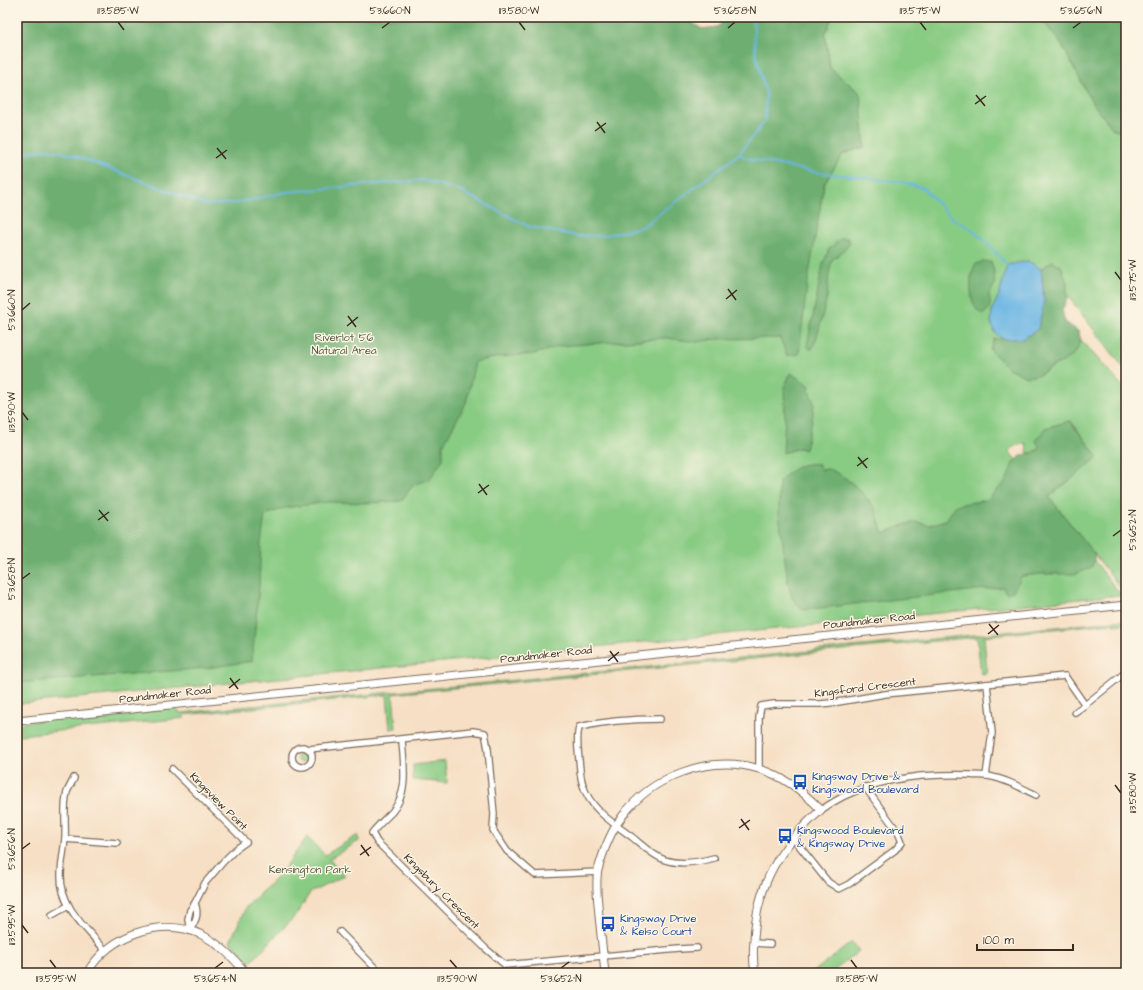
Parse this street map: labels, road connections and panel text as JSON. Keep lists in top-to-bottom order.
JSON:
{
  "streets": {
    "street": [
      "Poundmaker Road",
      "Kingsford Crescent",
      "Kingsview Point",
      "Kingsbury Crescent"
    ]
  },
  "parks": ["Riverlot 56 Natural Area", "Kensington Park"],
  "places": {
    "bus stop": ["Kingsway Drive & Kingswood Boulevard", "Kingswood Boulevard & Kingsway Drive", "Kingsway Drive & Kelso Court"]
  },
  "scale_bar": "100 m",
  "coordinates": [
    "113.585°W",
    "53.660°N",
    "113.580°W",
    "53.658°N",
    "113.575°W",
    "53.656°N",
    "113.590°W",
    "53.652°N",
    "113.595°W",
    "53.654°N"
  ]
}
